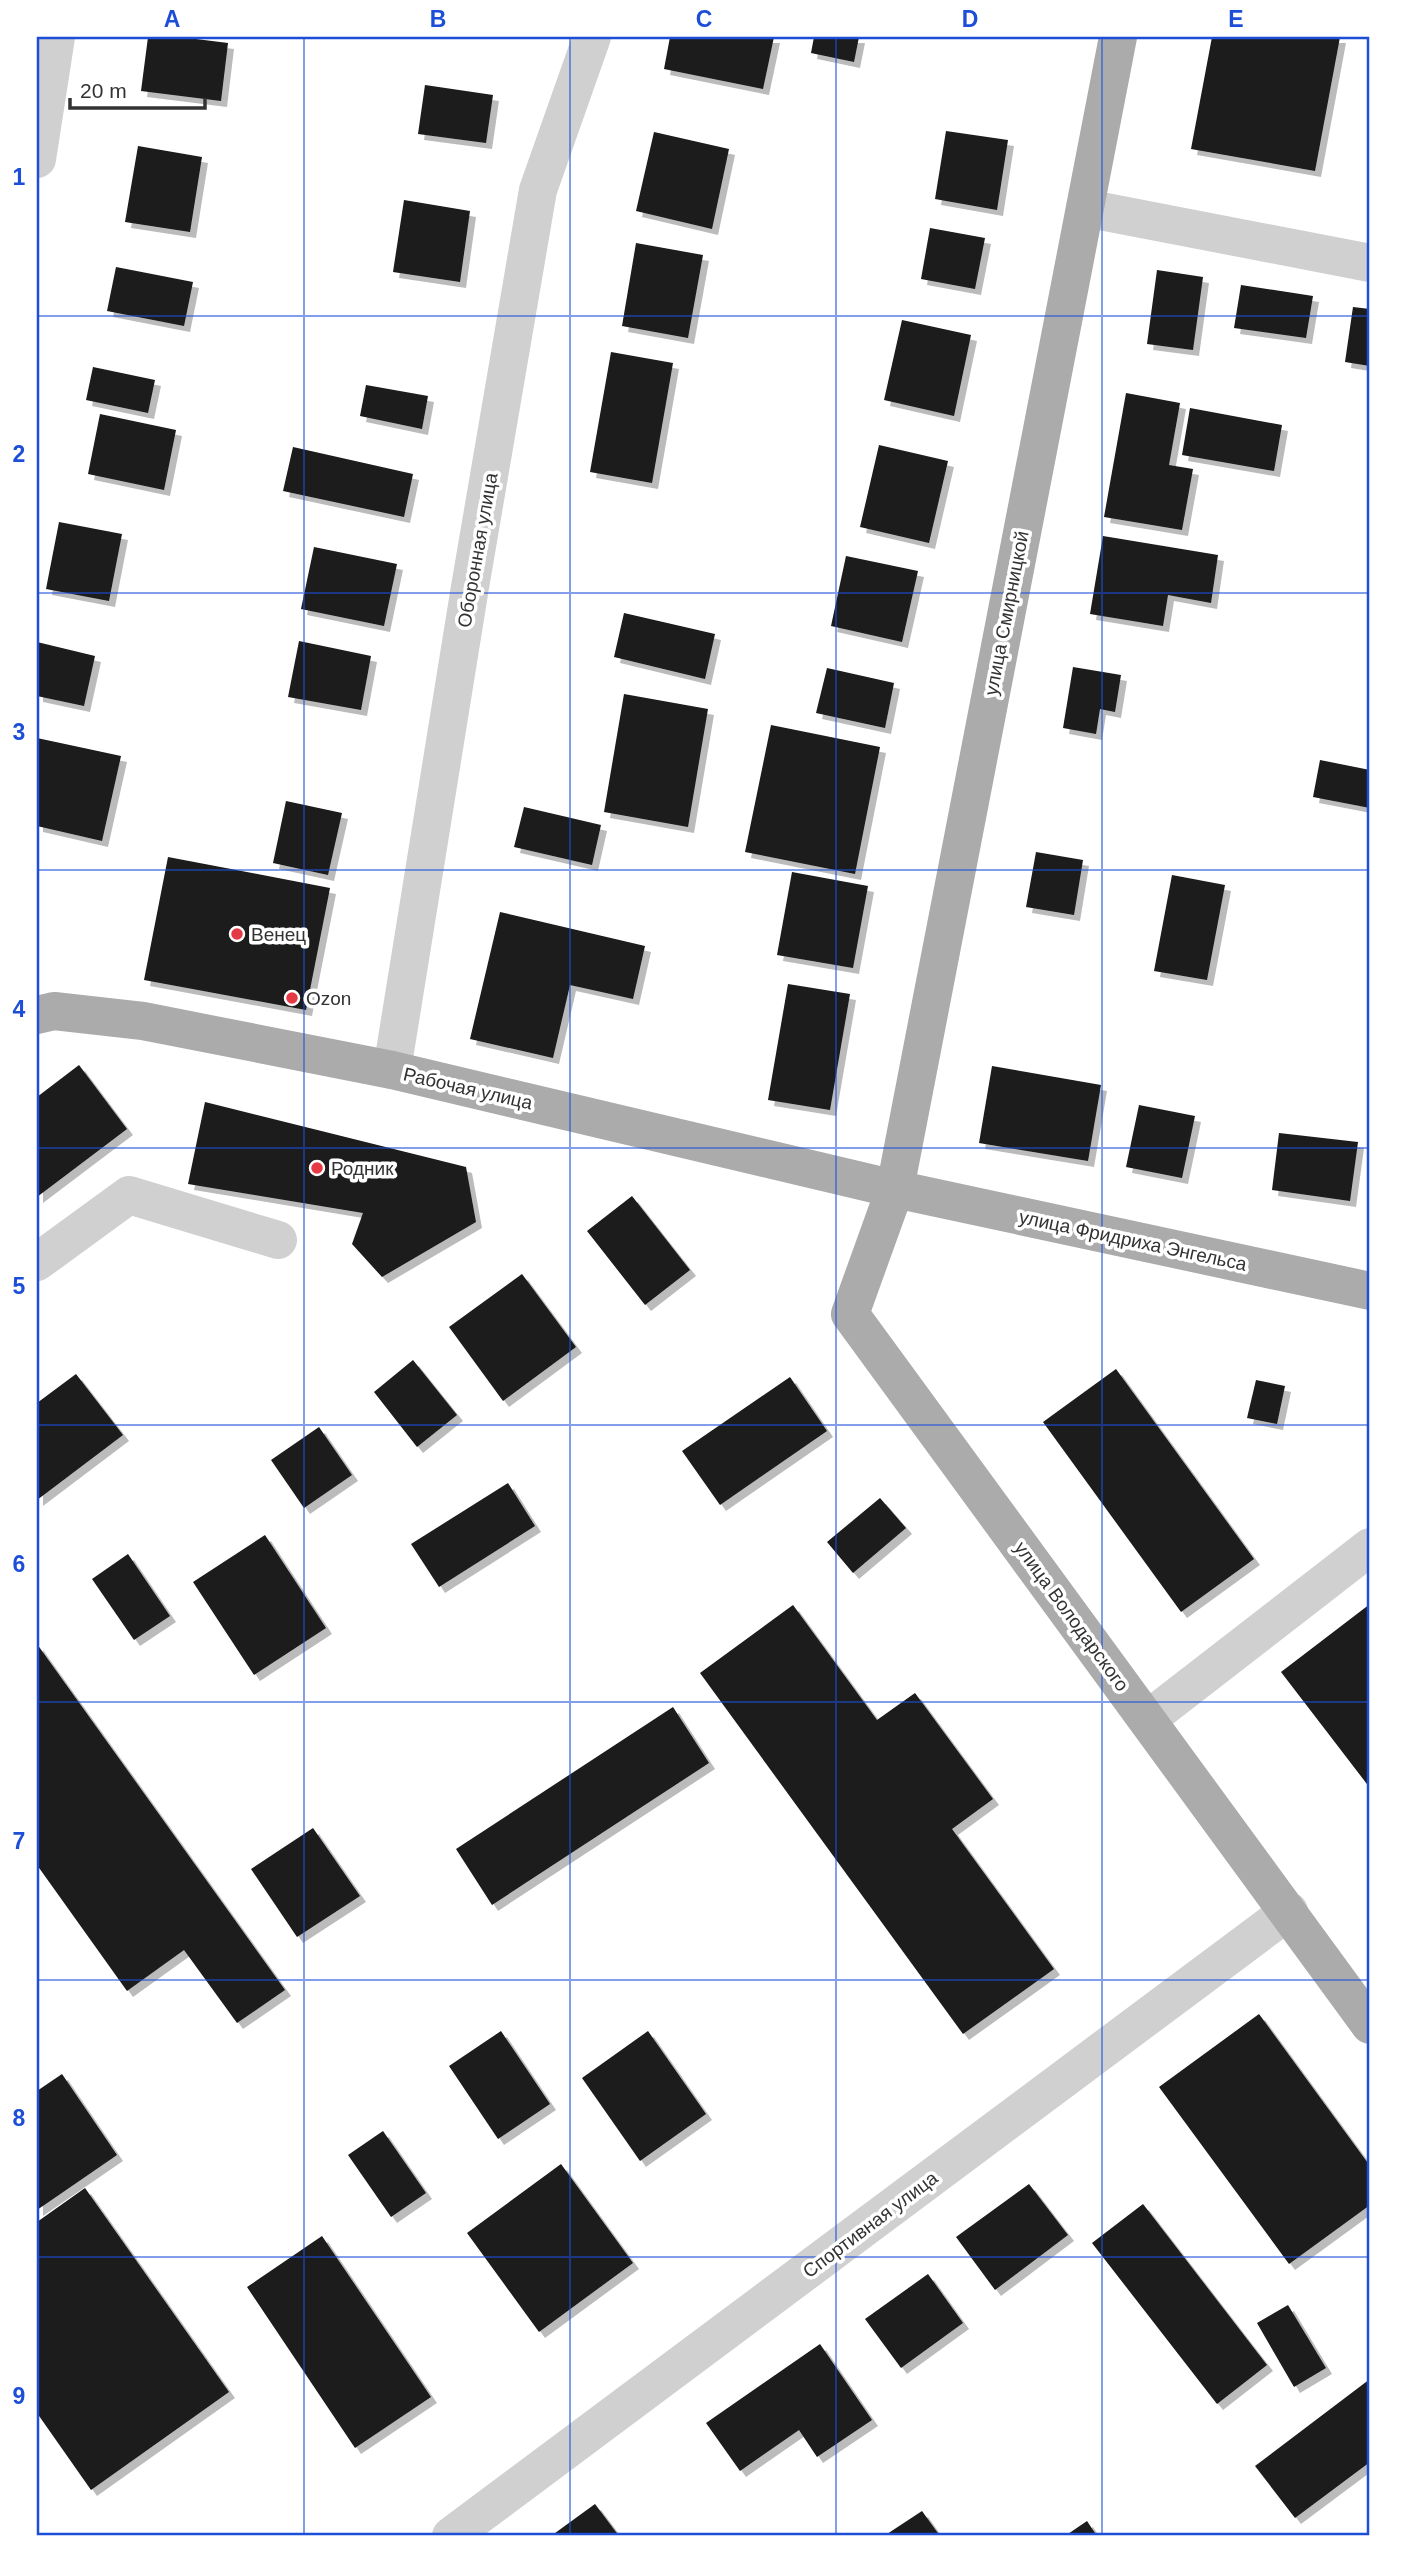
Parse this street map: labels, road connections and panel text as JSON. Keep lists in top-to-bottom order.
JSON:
{
  "streets": {
    "main road": [
      "улица Смирницкой",
      "Рабочая улица",
      "улица Фридриха Энгельса",
      "улица Володарского"
    ],
    "street": ["Оборонная улица", "Спортивная улица"]
  },
  "crossings": [
    ["Оборонная улица", "Рабочая улица"],
    ["улица Смирницкой", "Рабочая улица"],
    ["улица Смирницкой", "улица Фридриха Энгельса"],
    ["улица Смирницкой", "улица Володарского"],
    ["Рабочая улица", "улица Фридриха Энгельса"],
    ["Рабочая улица", "улица Володарского"],
    ["улица Фридриха Энгельса", "улица Володарского"],
    ["улица Володарского", "Спортивная улица"]
  ],
  "places": ["Венец", "Ozon", "Родник"],
  "scale_bar": "20 m",
  "grid": {
    "columns": [
      "A",
      "B",
      "C",
      "D",
      "E"
    ],
    "rows": [
      "1",
      "2",
      "3",
      "4",
      "5",
      "6",
      "7",
      "8",
      "9"
    ]
  }
}
